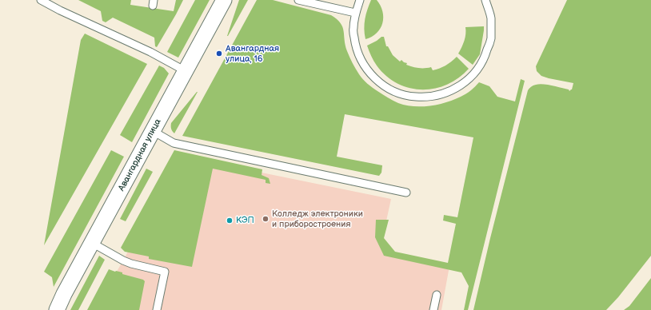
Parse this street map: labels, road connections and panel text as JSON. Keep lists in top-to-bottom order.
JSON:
{
  "streets": {
    "street": ["Авангардная улица"]
  },
  "places": ["Авангардная улица, 16", "Колледж электроники и приборостроения", "КЭП"]
}
